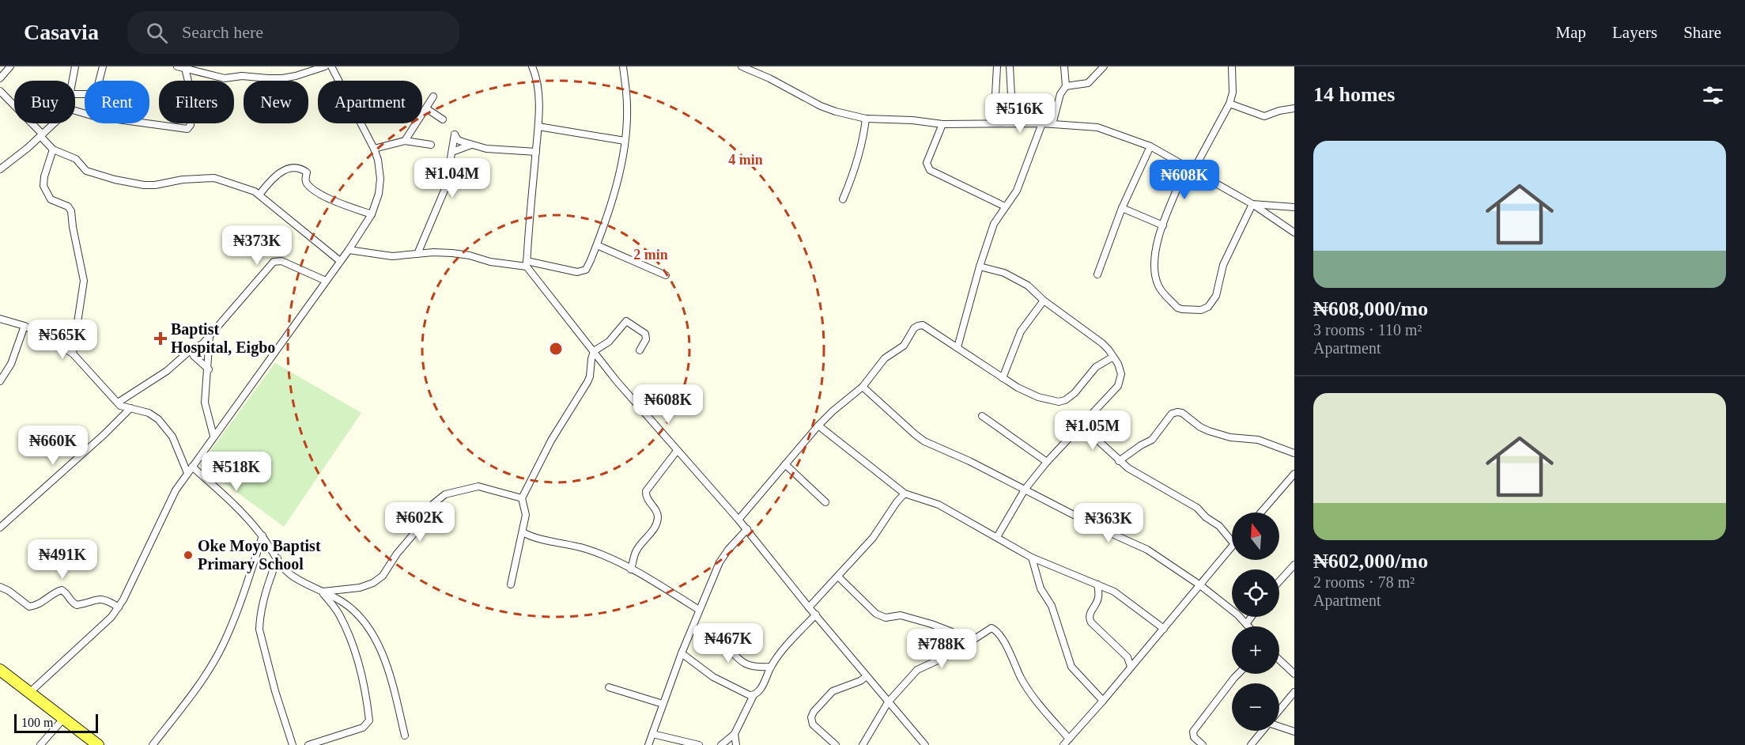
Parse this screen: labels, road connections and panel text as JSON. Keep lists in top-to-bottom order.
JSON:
{
  "places": {
    "health": ["Baptist Hospital, Eigbo"],
    "other": ["Oke Moyo Baptist Primary School"]
  },
  "scale_bar": "100 m",
  "north": "top",
  "page": {
    "header": "Casavia",
    "search": "Search here",
    "nav": ["Map", "Layers", "Share"],
    "heading": "14 homes",
    "chip": [
      "Buy",
      "Rent",
      "Filters",
      "New",
      "Apartment"
    ],
    "price": [
      "₦516K",
      "₦1.04M",
      "₦608K",
      "₦373K",
      "₦565K",
      "₦608K",
      "₦1.05M",
      "₦660K",
      "₦518K",
      "₦602K",
      "₦363K",
      "₦491K",
      "₦467K",
      "₦788K"
    ],
    "list": [
      {
        "name": "₦608,000/mo",
        "note": "3 rooms · 110 m² · Apartment"
      },
      {
        "name": "₦602,000/mo",
        "note": "2 rooms · 78 m² · Apartment"
      }
    ],
    "map_buttons": ["+", "−"],
    "scale": "100 m"
  },
  "rings": ["4 min", "2 min"]
}
